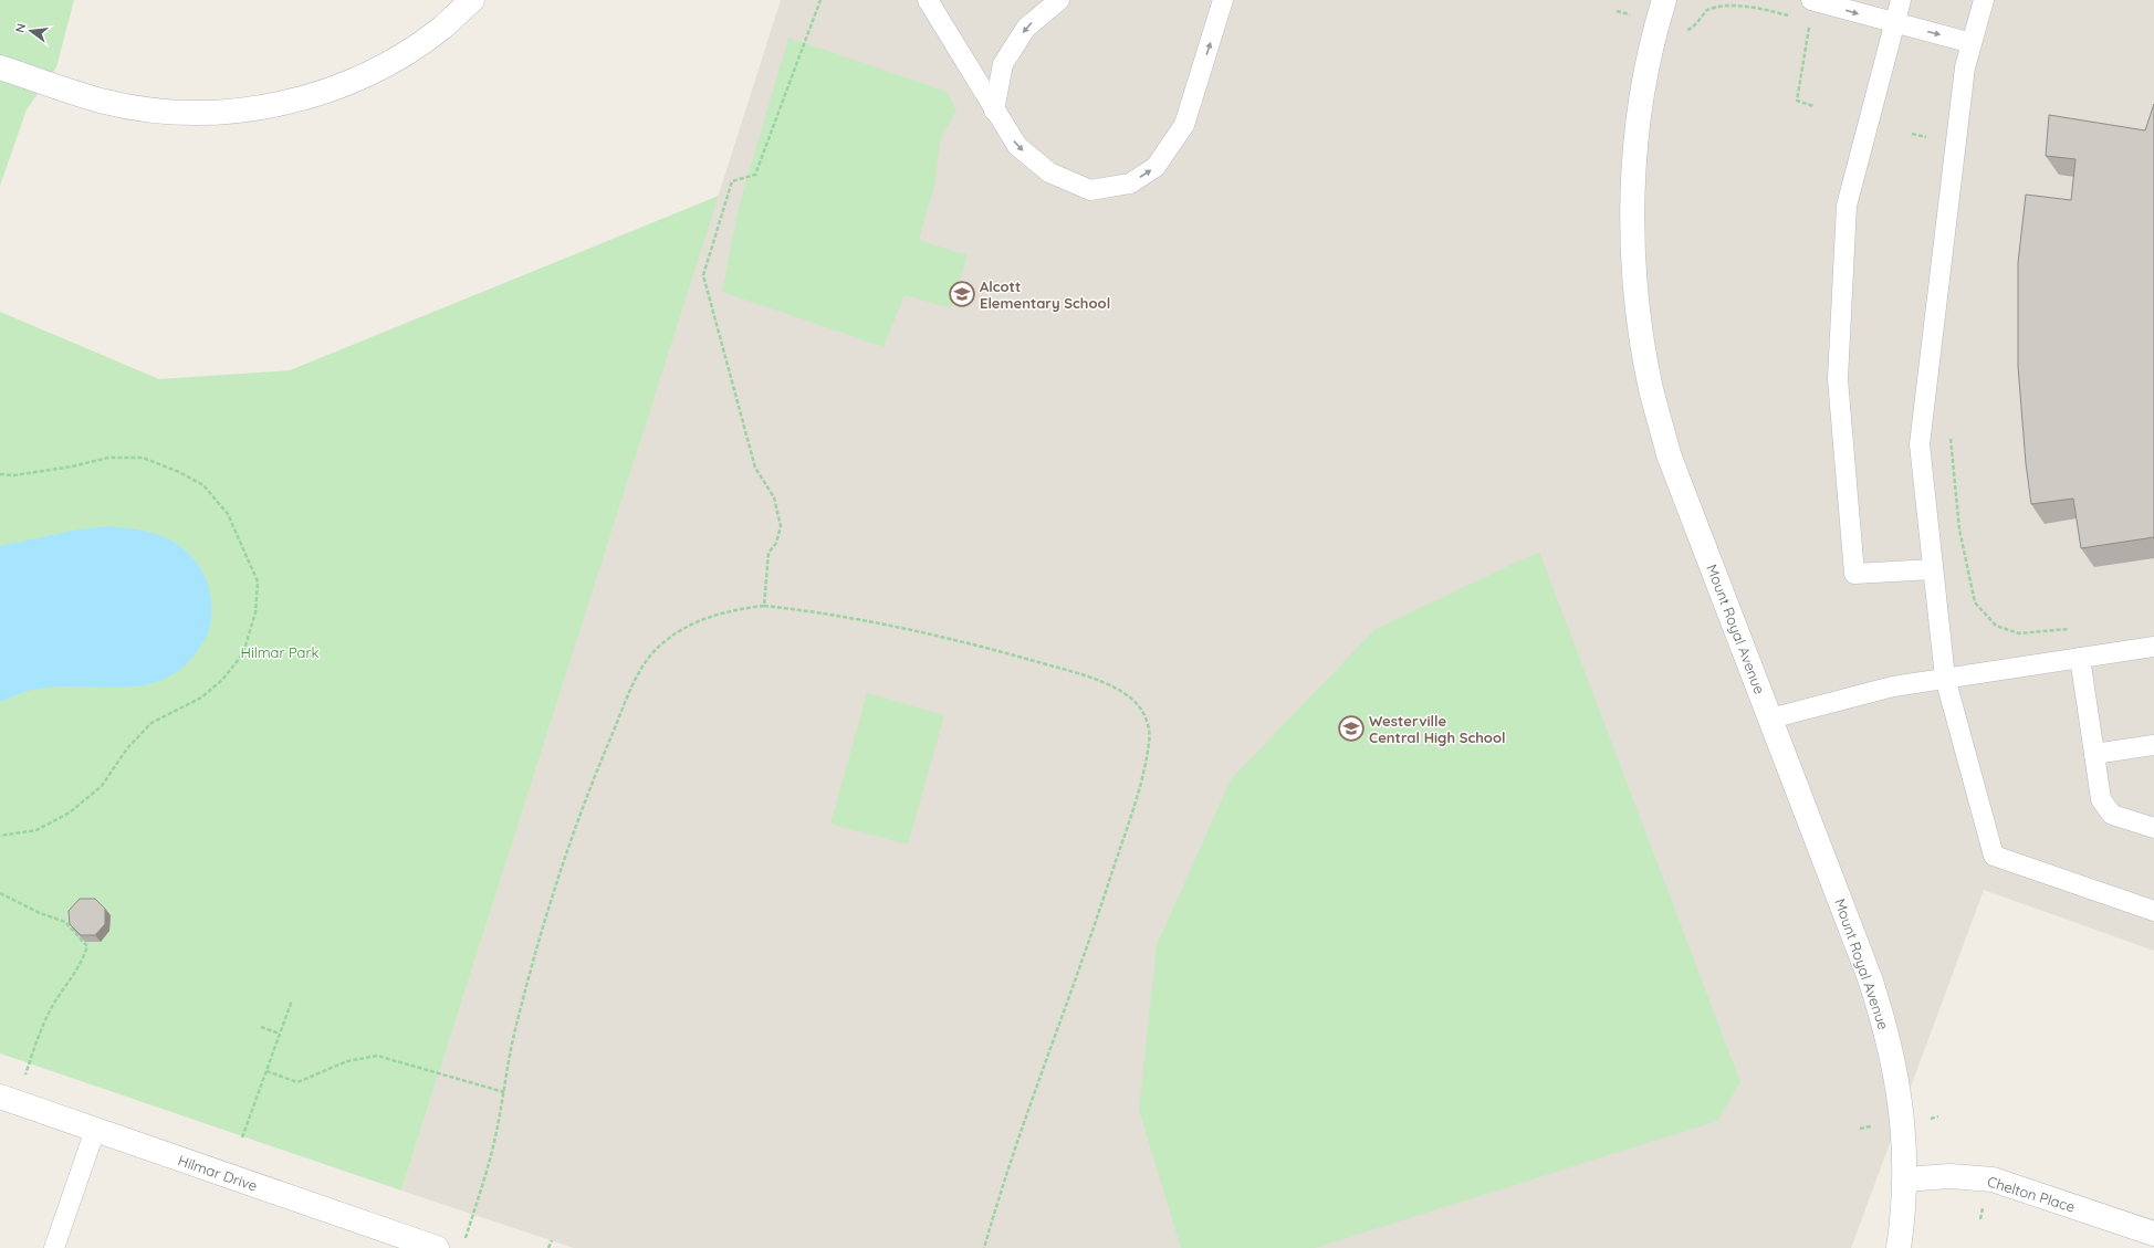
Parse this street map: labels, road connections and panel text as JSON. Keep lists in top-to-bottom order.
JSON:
{
  "streets": {
    "street": ["Mount Royal Avenue", "Hilmar Drive", "Chelton Place"]
  },
  "crossings": [
    ["Mount Royal Avenue", "Chelton Place"]
  ],
  "parks": ["Hilmar Park"],
  "places": {
    "school or university": ["Alcott Elementary School", "Westerville Central High School"]
  },
  "north": "left"
}
